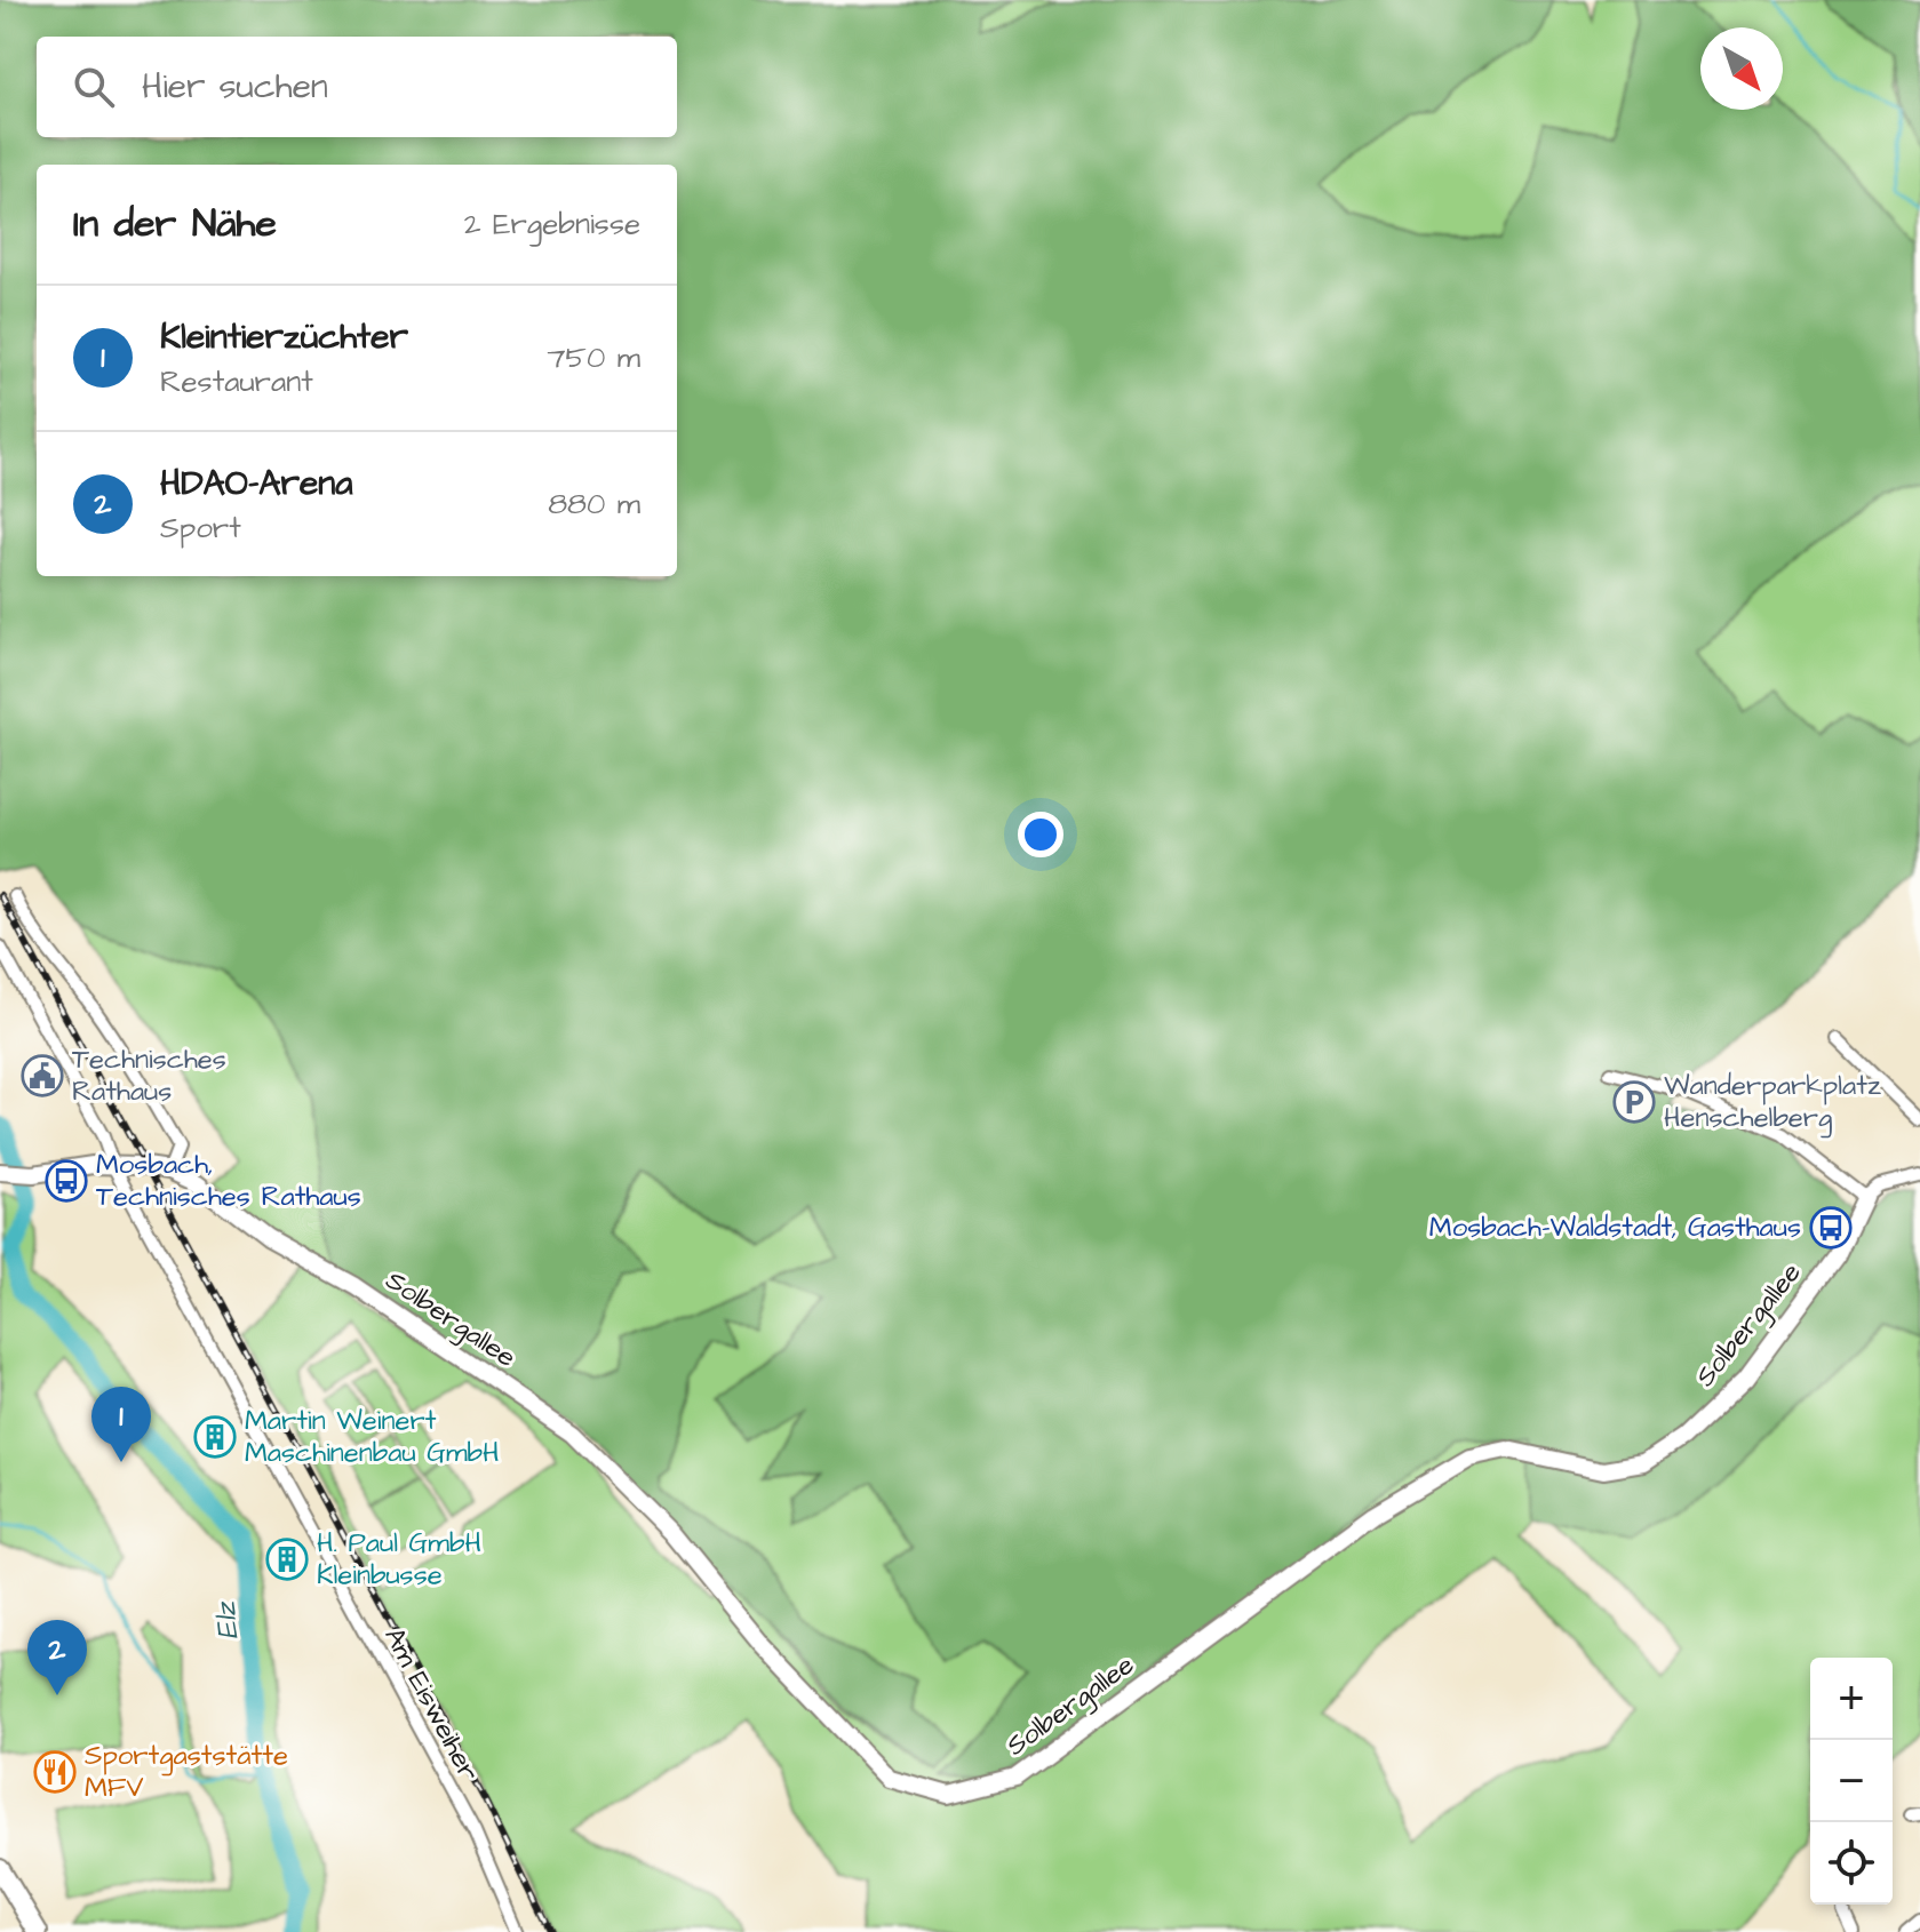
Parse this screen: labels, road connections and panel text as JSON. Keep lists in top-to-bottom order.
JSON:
{
  "streets": {
    "street": ["Solbergallee", "Am Eisweiher"]
  },
  "crossings": [
    ["Solbergallee", "Am Eisweiher"]
  ],
  "water": ["Elz"],
  "places": {
    "public building": ["Technisches Rathaus"],
    "parking": ["Wanderparkplatz Henschelberg"],
    "bus stop": ["Mosbach, Technisches Rathaus", "Mosbach-Waldstadt, Gasthaus"],
    "building": ["Martin Weinert Maschinenbau GmbH", "H. Paul GmbH Kleinbusse"],
    "restaurant": ["Sportgaststätte MFV"]
  },
  "north": "bottom right",
  "page": {
    "search": "Hier suchen",
    "heading": ["In der Nähe", "2 Ergebnisse"],
    "list": [
      {
        "mark": "1",
        "name": "Kleintierzüchter",
        "note": "Restaurant",
        "value": "750 m"
      },
      {
        "mark": "2",
        "name": "HDAO-Arena",
        "note": "Sport",
        "value": "880 m"
      }
    ],
    "pins": ["1", "2"],
    "map_buttons": ["+", "−"]
  }
}
